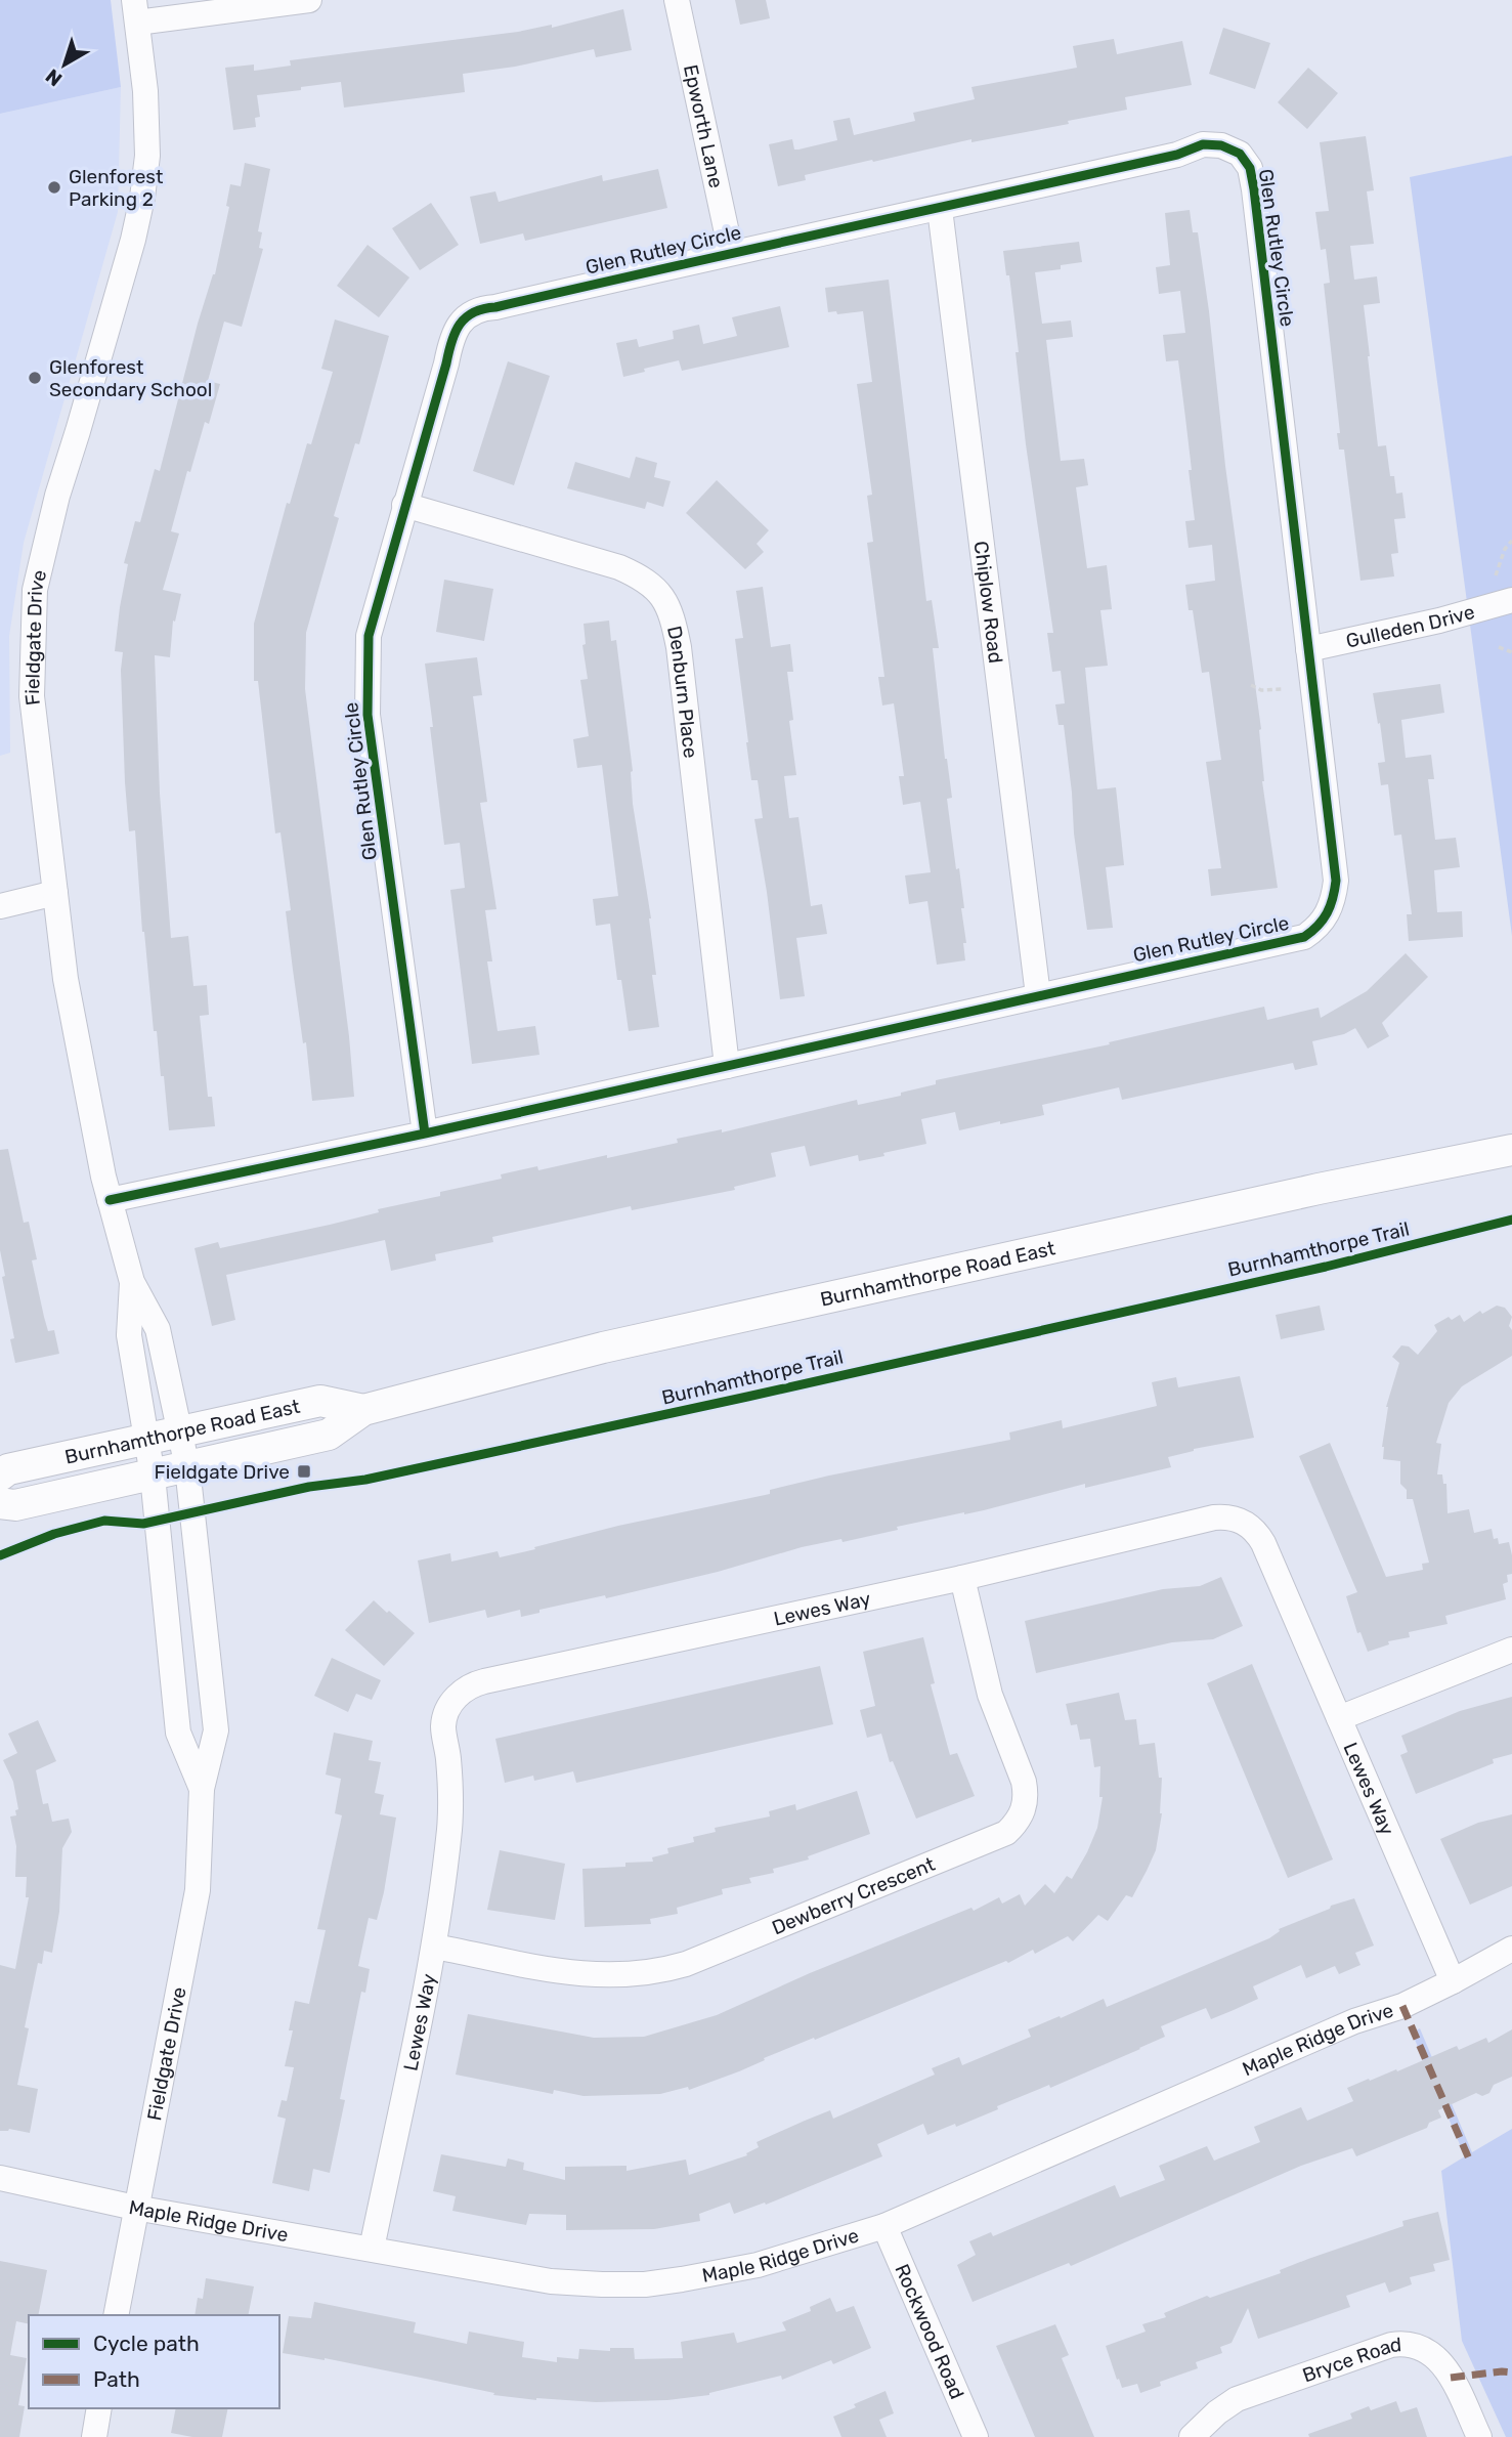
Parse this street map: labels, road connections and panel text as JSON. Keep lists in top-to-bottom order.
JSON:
{
  "streets": {
    "main road": ["Burnhamthorpe Road East"],
    "street": [
      "Epworth Lane",
      "Glen Rutley Circle",
      "Chiplow Road",
      "Gulleden Drive",
      "Fieldgate Drive",
      "Denburn Place",
      "Lewes Way",
      "Dewberry Crescent",
      "Maple Ridge Drive",
      "Rockwood Road",
      "Bryce Road"
    ],
    "cycle path": ["Burnhamthorpe Trail"]
  },
  "crossings": [
    ["Epworth Lane", "Glen Rutley Circle"],
    ["Glen Rutley Circle", "Chiplow Road"],
    ["Glen Rutley Circle", "Gulleden Drive"],
    ["Glen Rutley Circle", "Fieldgate Drive"],
    ["Glen Rutley Circle", "Denburn Place"],
    ["Fieldgate Drive", "Burnhamthorpe Road East"],
    ["Fieldgate Drive", "Maple Ridge Drive"],
    ["Lewes Way", "Dewberry Crescent"],
    ["Lewes Way", "Maple Ridge Drive"],
    ["Maple Ridge Drive", "Rockwood Road"]
  ],
  "places": {
    "other": ["Glenforest Parking 2", "Glenforest Secondary School"],
    "transit": ["Fieldgate Drive"]
  },
  "legend": ["Cycle path", "Path"],
  "north": "bottom left"
}
